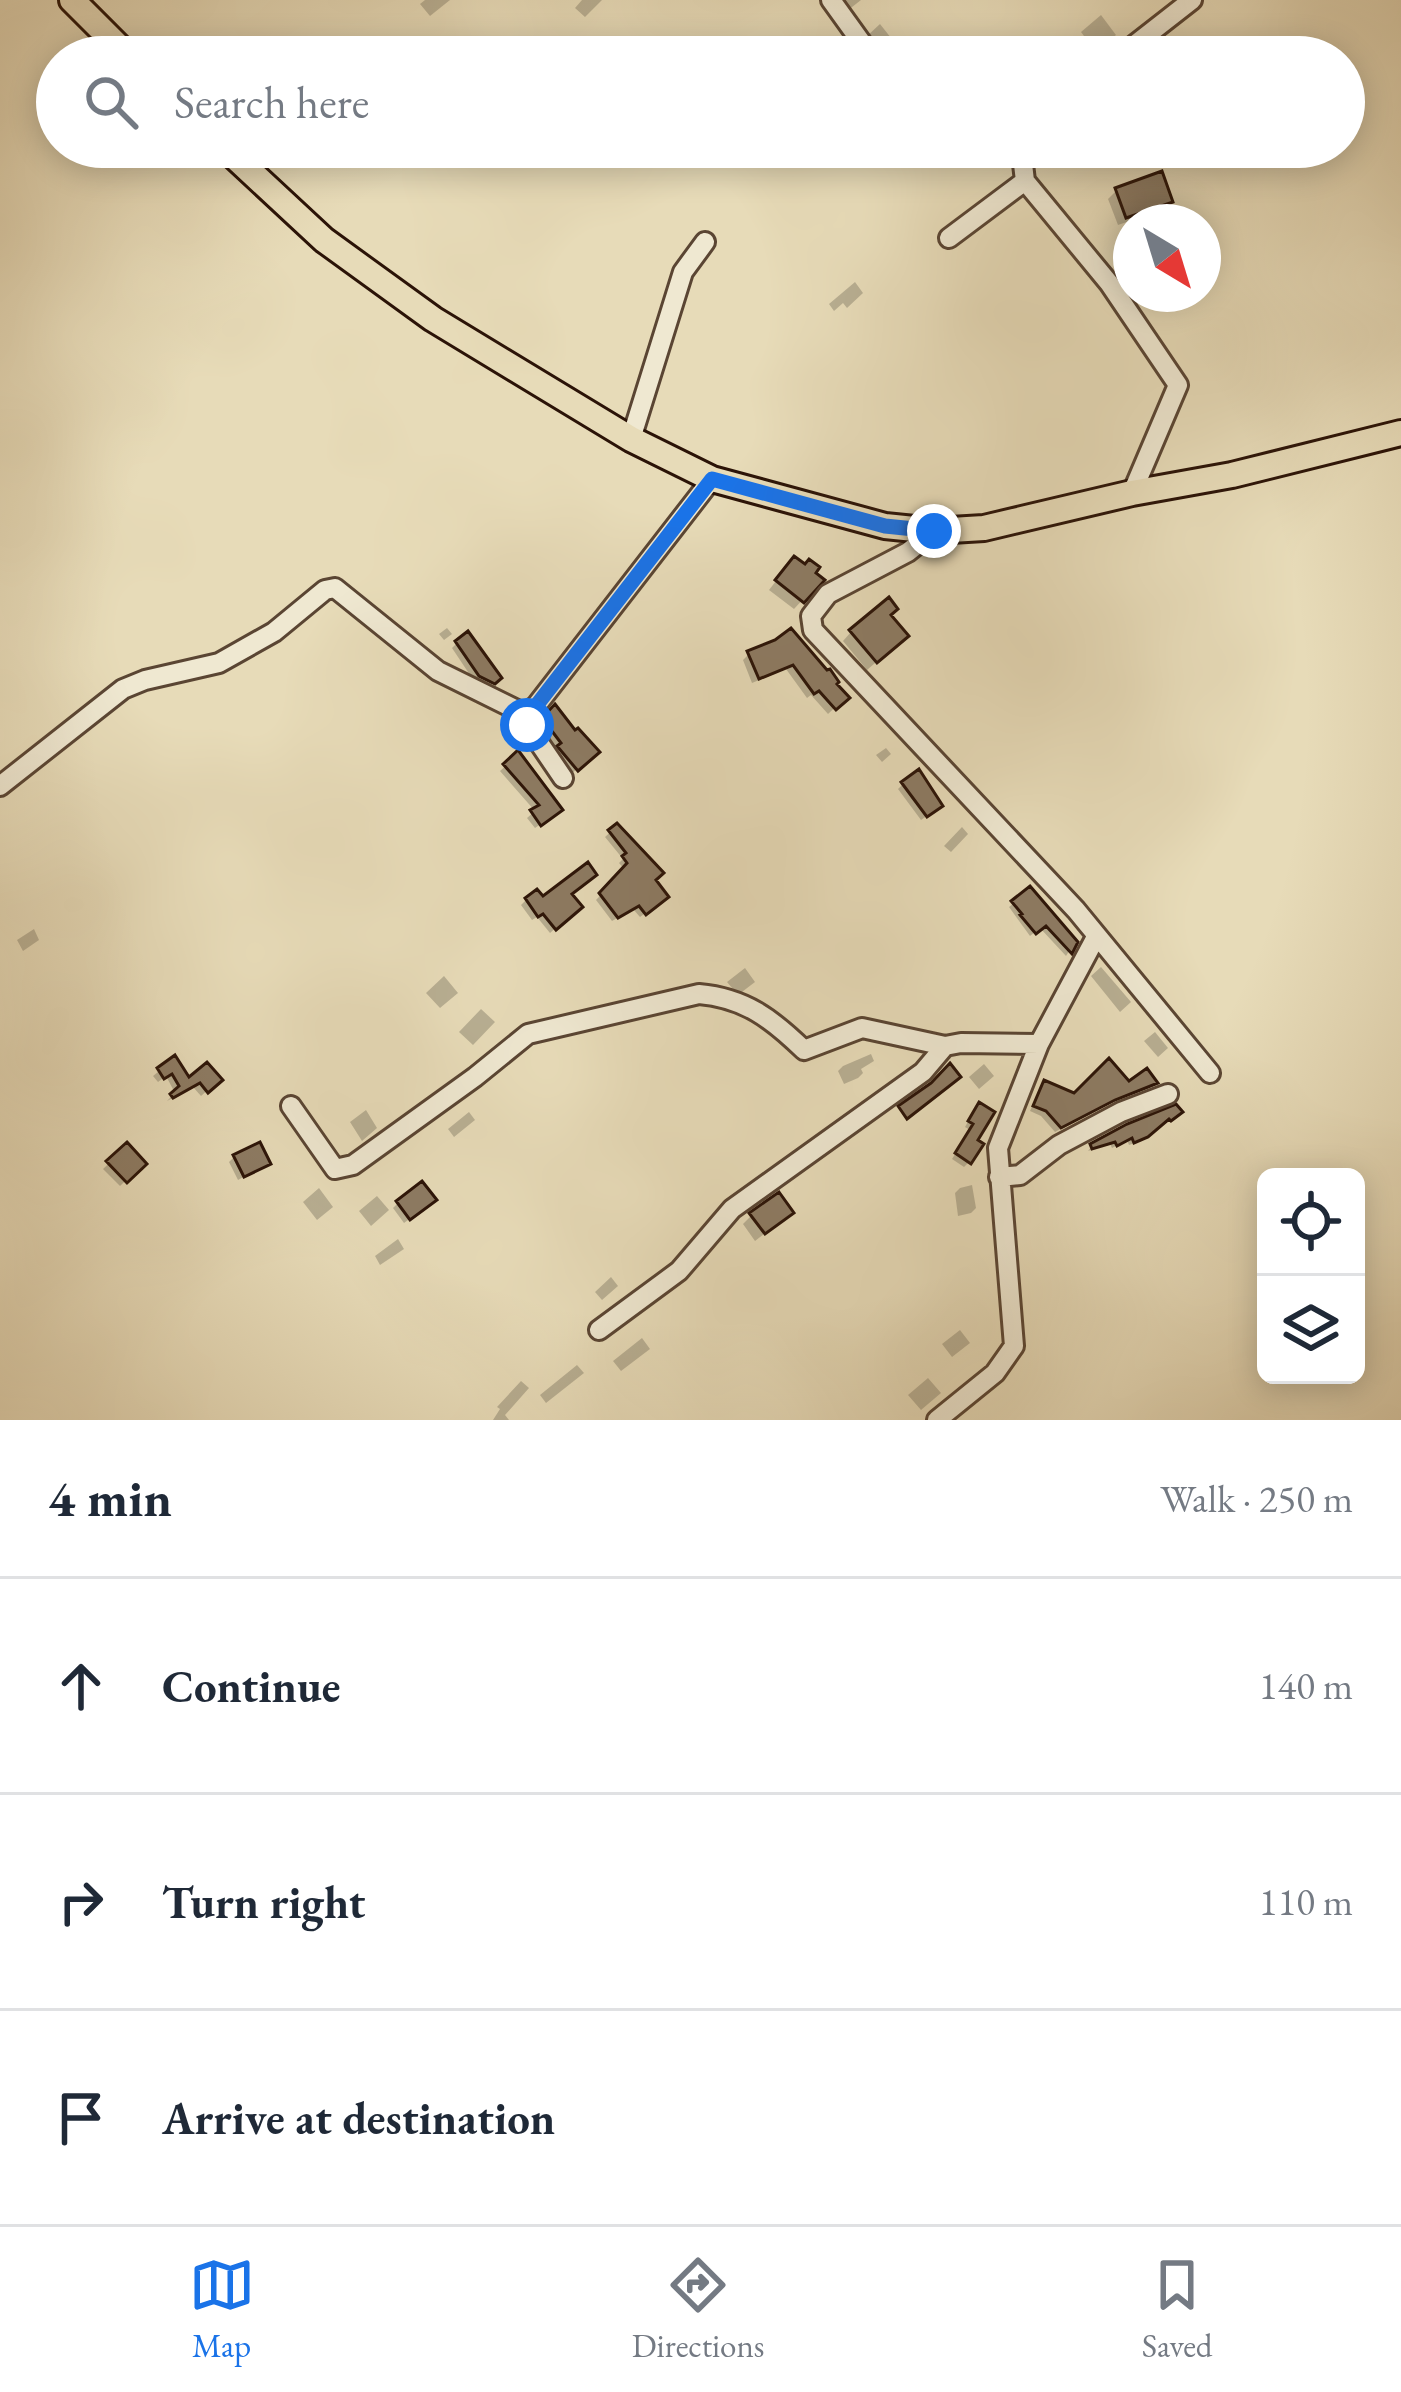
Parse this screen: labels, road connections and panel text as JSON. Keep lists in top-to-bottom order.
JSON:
{
  "north": "bottom right",
  "page": {
    "search": "Search here",
    "heading": ["4 min", "Walk · 250 m"],
    "list": [
      ["Continue", "140 m"],
      ["Turn right", "110 m"],
      "Arrive at destination"
    ],
    "nav": ["Map", "Directions", "Saved"]
  }
}
